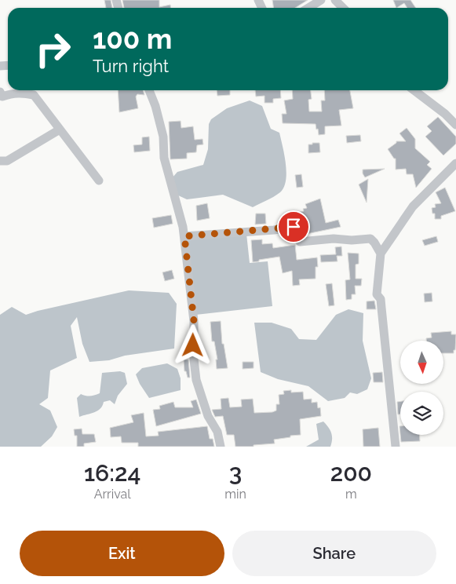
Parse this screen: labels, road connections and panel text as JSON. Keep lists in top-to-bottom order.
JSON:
{
  "north": "bottom",
  "page": {
    "turn": ["100 m", "Turn right"],
    "eta": [
      "16:24",
      "Arrival",
      "3",
      "min",
      "200",
      "m"
    ],
    "buttons": ["Exit", "Share"]
  }
}
